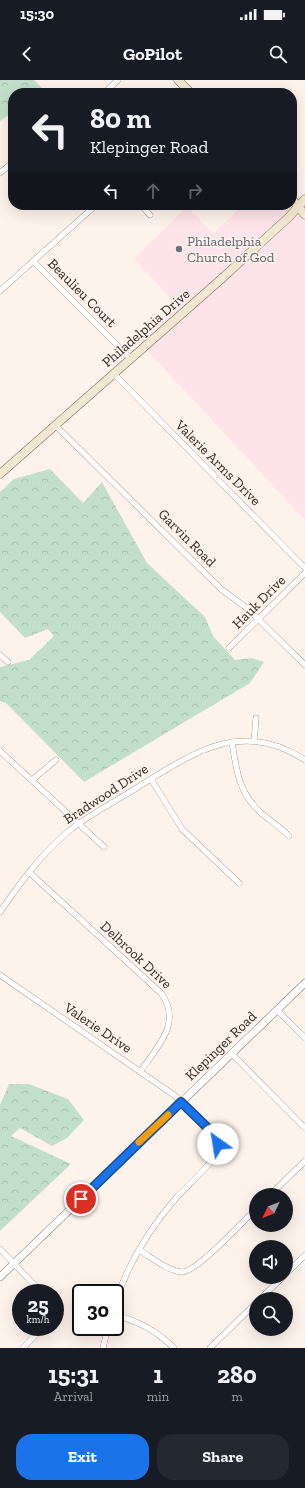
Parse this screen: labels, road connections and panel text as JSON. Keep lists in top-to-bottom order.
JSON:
{
  "streets": {
    "main road": ["Philadelphia Drive"],
    "street": [
      "Beaulieu Court",
      "Valerie Arms Drive",
      "Garvin Road",
      "Hauk Drive",
      "Bradwood Drive",
      "Delbrook Drive",
      "Valerie Drive",
      "Klepinger Road"
    ]
  },
  "crossings": [
    ["Beaulieu Court", "Philadelphia Drive"],
    ["Philadelphia Drive", "Valerie Arms Drive"],
    ["Philadelphia Drive", "Garvin Road"],
    ["Garvin Road", "Hauk Drive"],
    ["Bradwood Drive", "Delbrook Drive"],
    ["Delbrook Drive", "Valerie Drive"],
    ["Valerie Drive", "Klepinger Road"]
  ],
  "places": ["Philadelphia Church of God"],
  "north": "bottom left",
  "page": {
    "status": "15:30",
    "header": "GoPilot",
    "turn": ["80 m", "Klepinger Road"],
    "speed": "25 km/h",
    "limit": "30",
    "eta": [
      "15:31",
      "Arrival",
      "1",
      "min",
      "280",
      "m"
    ],
    "buttons": ["Exit", "Share"]
  }
}
